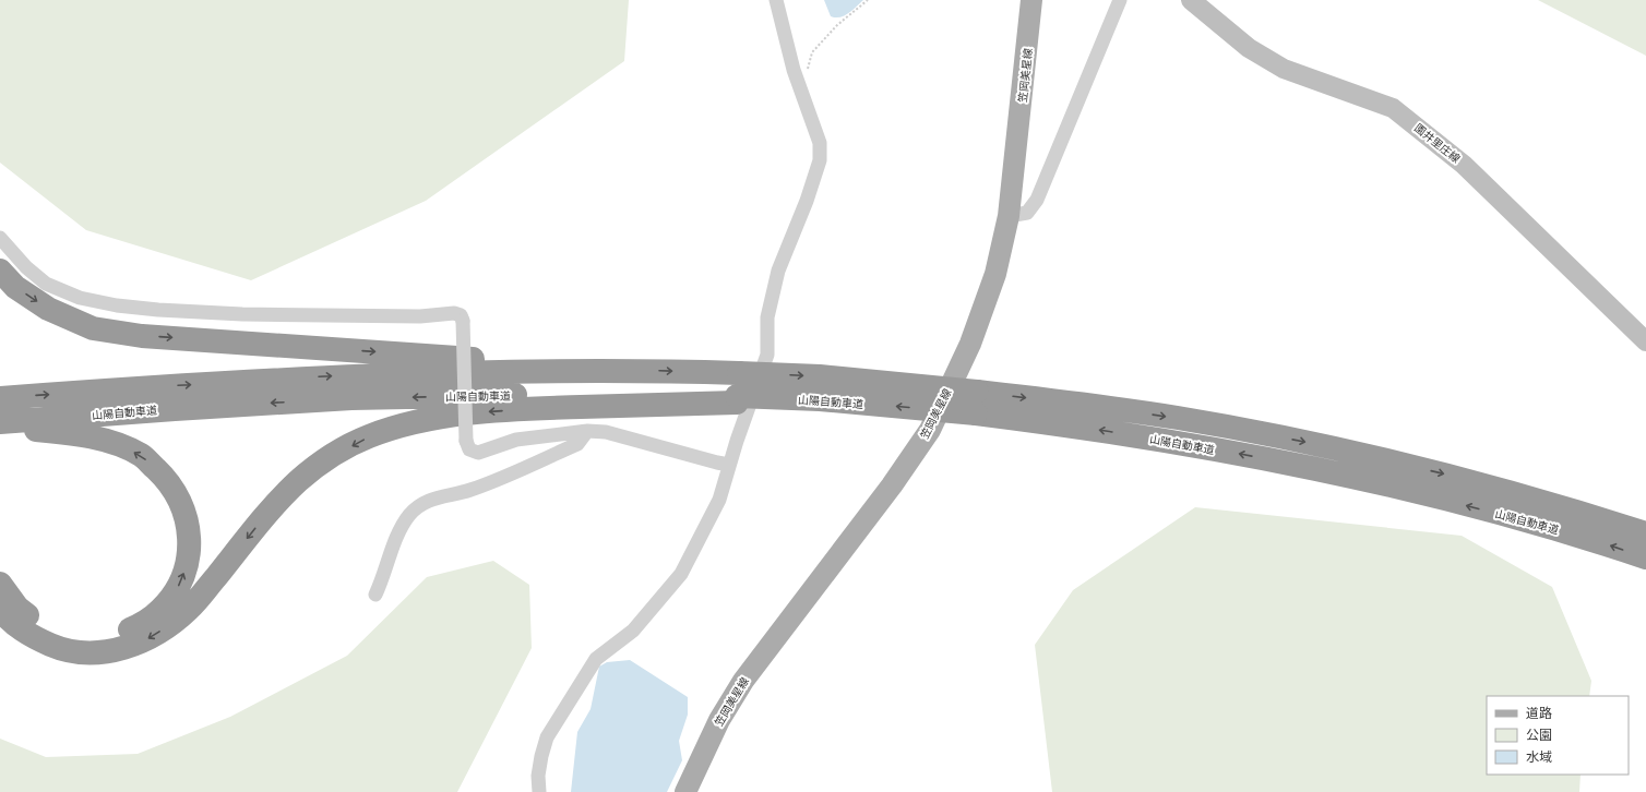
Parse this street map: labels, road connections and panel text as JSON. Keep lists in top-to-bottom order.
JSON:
{
  "streets": {
    "highway": ["山陽自動車道"],
    "main road": ["笠岡美星線", "園井里庄線"]
  },
  "legend": ["道路", "公園", "水域"]
}
